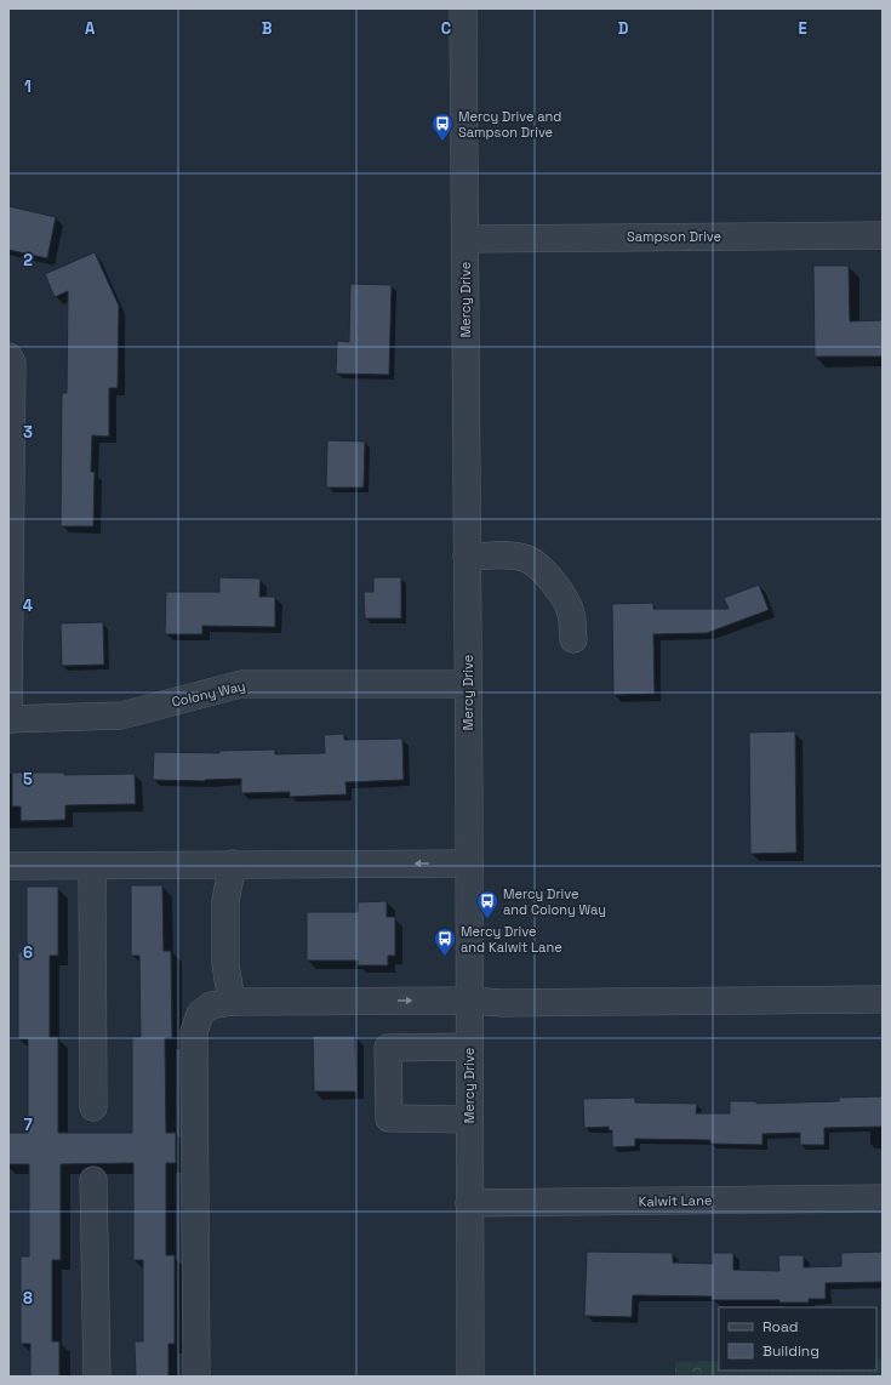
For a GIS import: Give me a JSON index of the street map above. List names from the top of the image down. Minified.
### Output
{"streets":{"street":["Sampson Drive","Mercy Drive","Colony Way","Kalwit Lane"]},"crossings":[["Sampson Drive","Mercy Drive"],["Mercy Drive","Colony Way"],["Mercy Drive","Kalwit Lane"]],"places":{"bus stop":["Mercy Drive and Sampson Drive","Mercy Drive and Colony Way","Mercy Drive and Kalwit Lane"]},"legend":["Road","Building"],"grid":{"columns":["A","B","C","D","E"],"rows":["1","2","3","4","5","6","7","8"]}}
